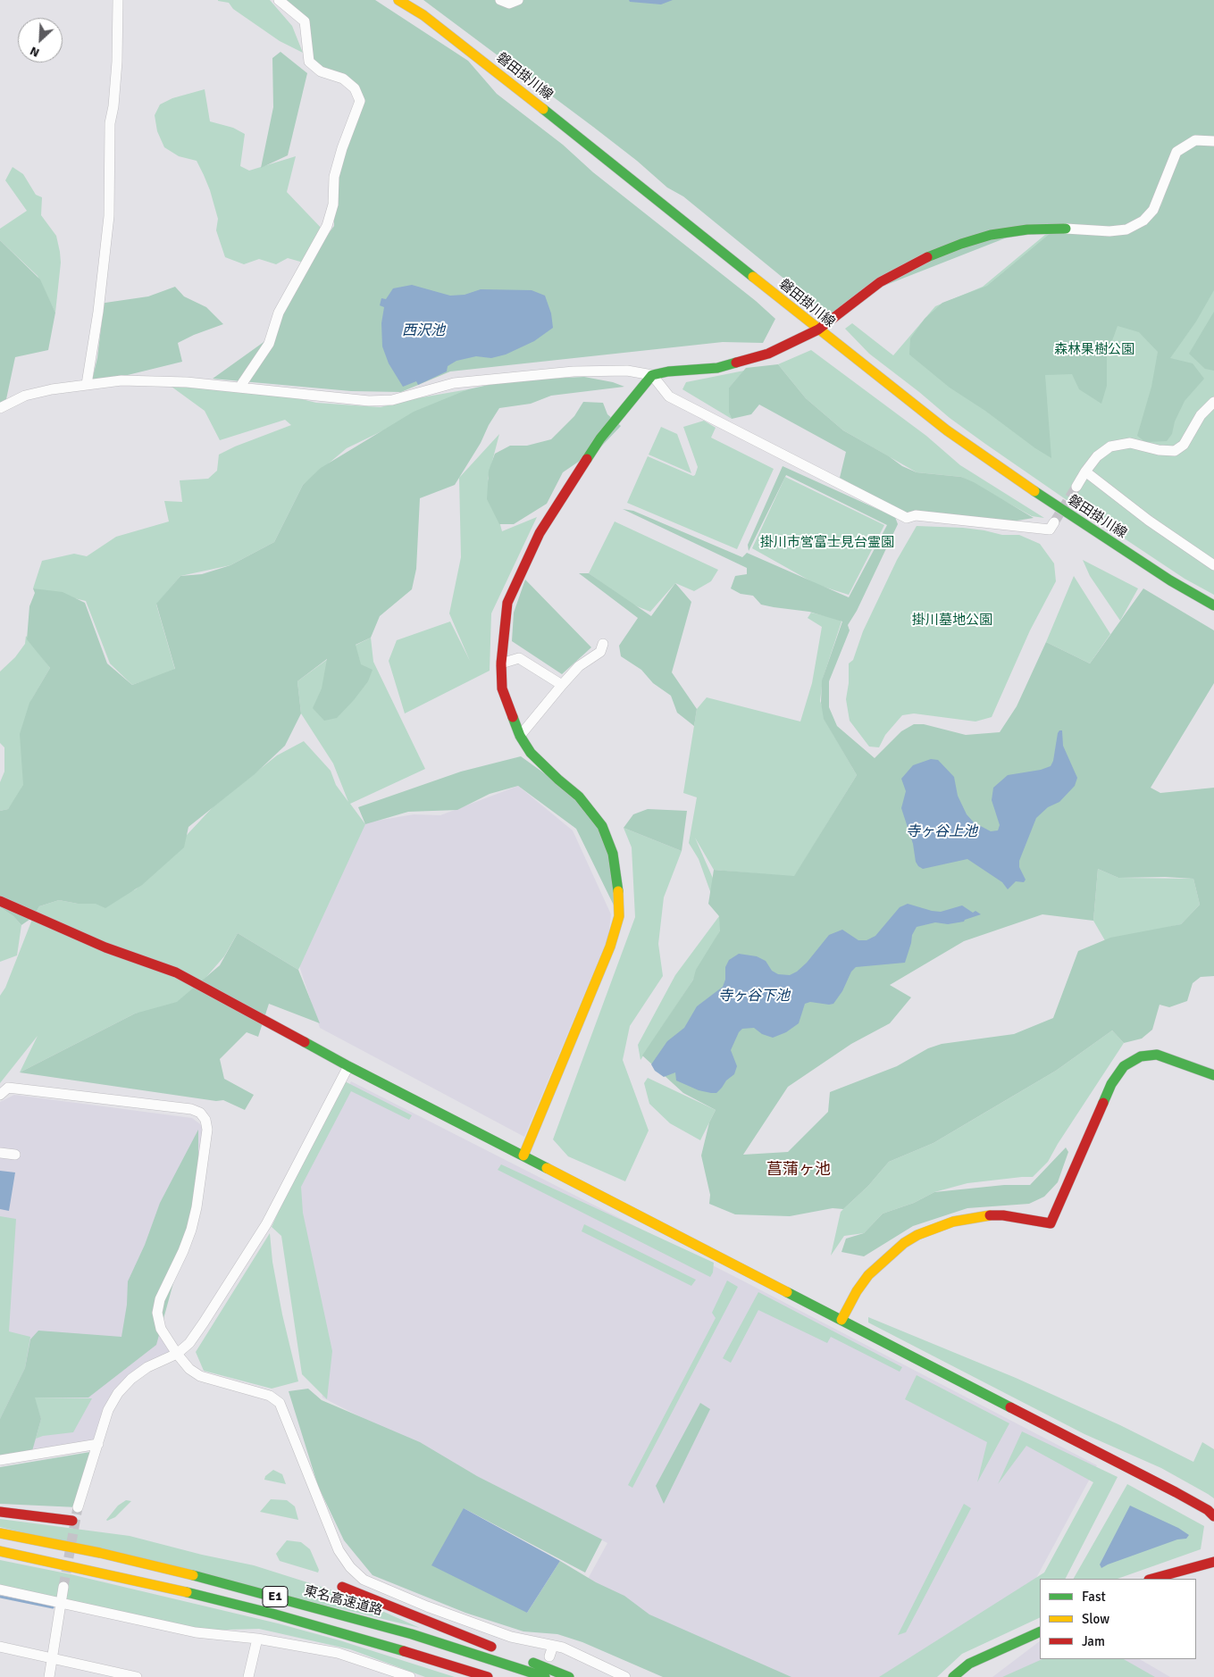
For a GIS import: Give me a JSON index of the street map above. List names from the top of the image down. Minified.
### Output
{"streets":{"main road":["磐田掛川線","E1","東名高速道路"]},"districts":["菖蒲ヶ池"],"water":["西沢池","寺ヶ谷上池","寺ヶ谷下池"],"parks":["森林果樹公園","掛川市営富士見台霊園","掛川墓地公園"],"legend":["Fast","Slow","Jam"],"north":"bottom left"}
